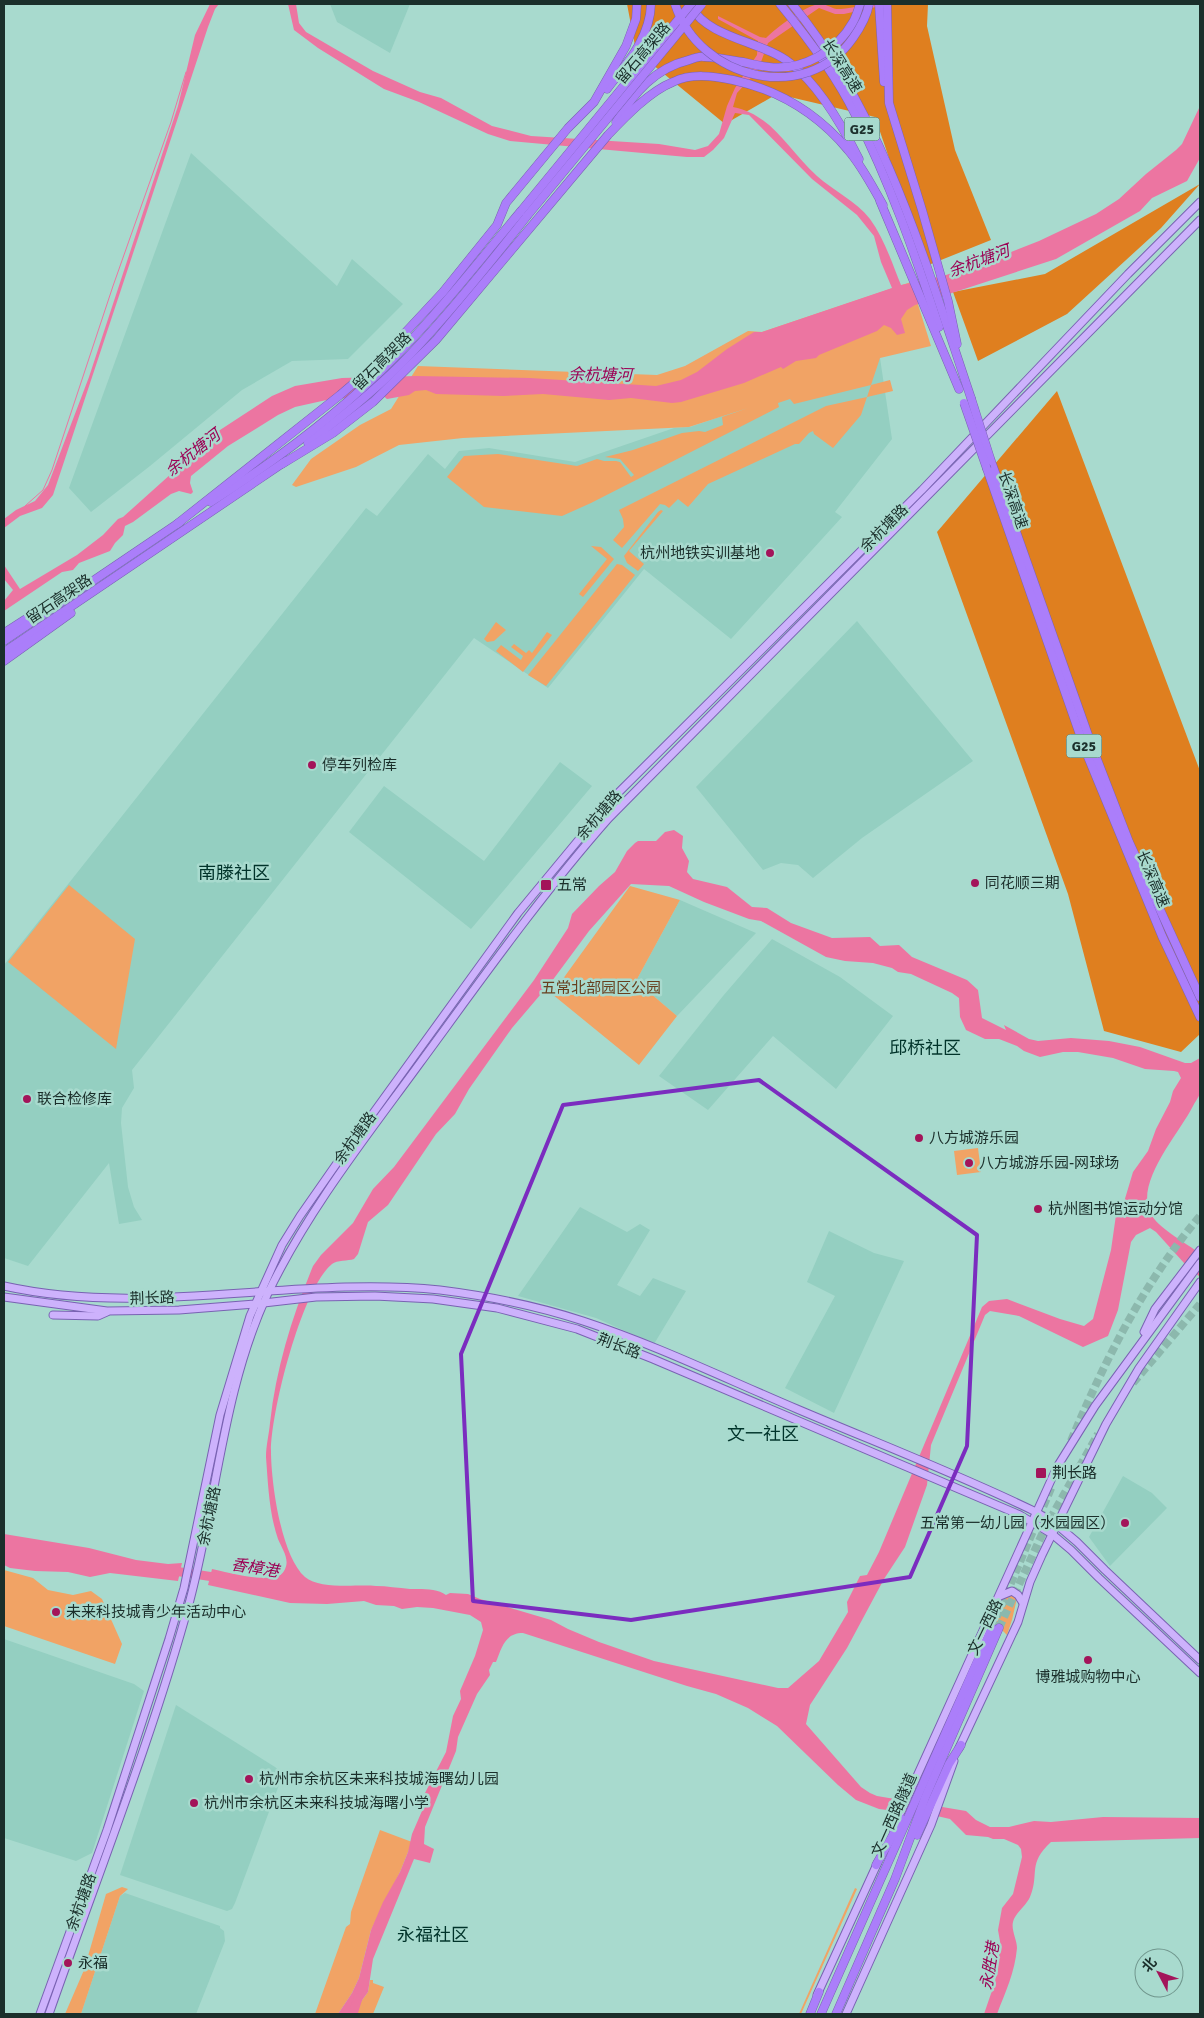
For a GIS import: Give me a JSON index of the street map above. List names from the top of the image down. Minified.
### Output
{"streets":{"highway":["留石高架路","长深高速","G25","文一西路隧道"],"main road":["余杭塘路","荆长路","文一西路"]},"crossings":[["余杭塘路","荆长路"],["荆长路","文一西路"],["文一西路","文一西路隧道"]],"districts":["南滕社区","邱桥社区","文一社区","永福社区"],"water":["余杭塘河","香樟港","永胜港"],"parks":["五常北部园区公园"],"places":{"other":["杭州地铁实训基地","停车列检库","同花顺三期","联合检修库","八方城游乐园","八方城游乐园-网球场","杭州图书馆运动分馆","五常第一幼儿园（水园园区）","未来科技城青少年活动中心","博雅城购物中心","杭州市余杭区未来科技城海曙幼儿园","杭州市余杭区未来科技城海曙小学","永福"],"transit":["五常","荆长路"]},"north":"top left"}
